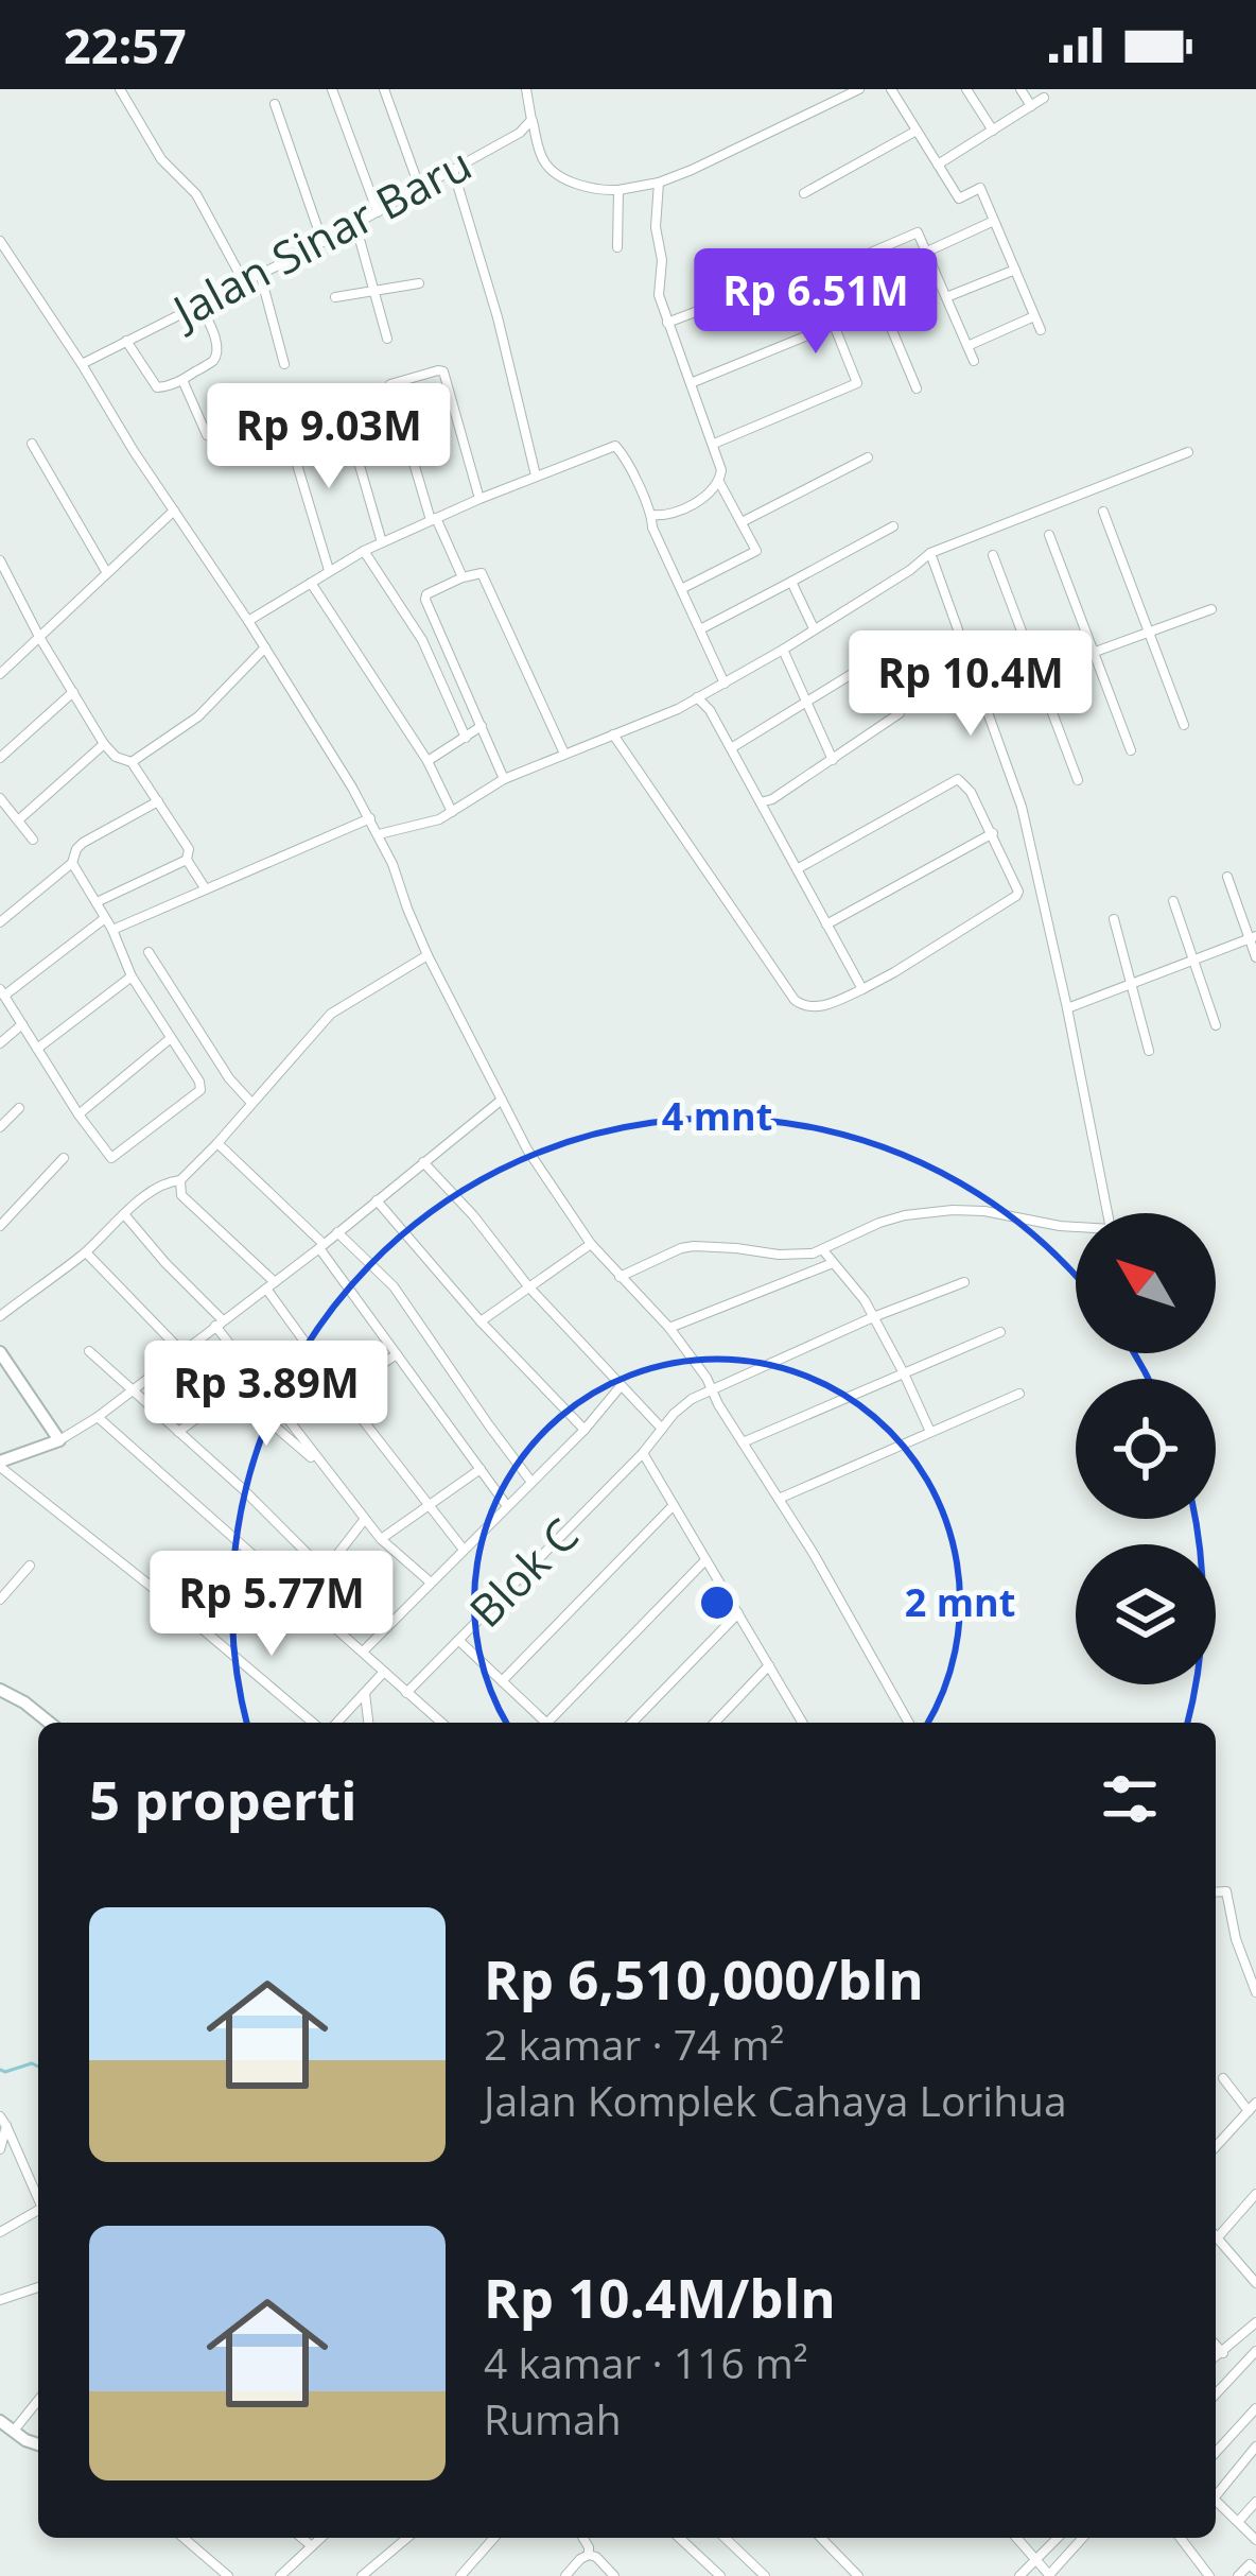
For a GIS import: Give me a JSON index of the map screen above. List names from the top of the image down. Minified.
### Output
{"streets":{"street":["Jalan Sinar Baru","Blok C"]},"north":"top left","page":{"status":"22:57","price":["Rp 6.51M","Rp 9.03M","Rp 10.4M","Rp 3.89M","Rp 5.77M"],"heading":"5 properti","list":[{"name":"Rp 6,510,000/bln","note":"2 kamar · 74 m² · Jalan Komplek Cahaya Lorihua"},{"name":"Rp 10.4M/bln","note":"4 kamar · 116 m² · Rumah"}]},"rings":["4 mnt","2 mnt"]}
